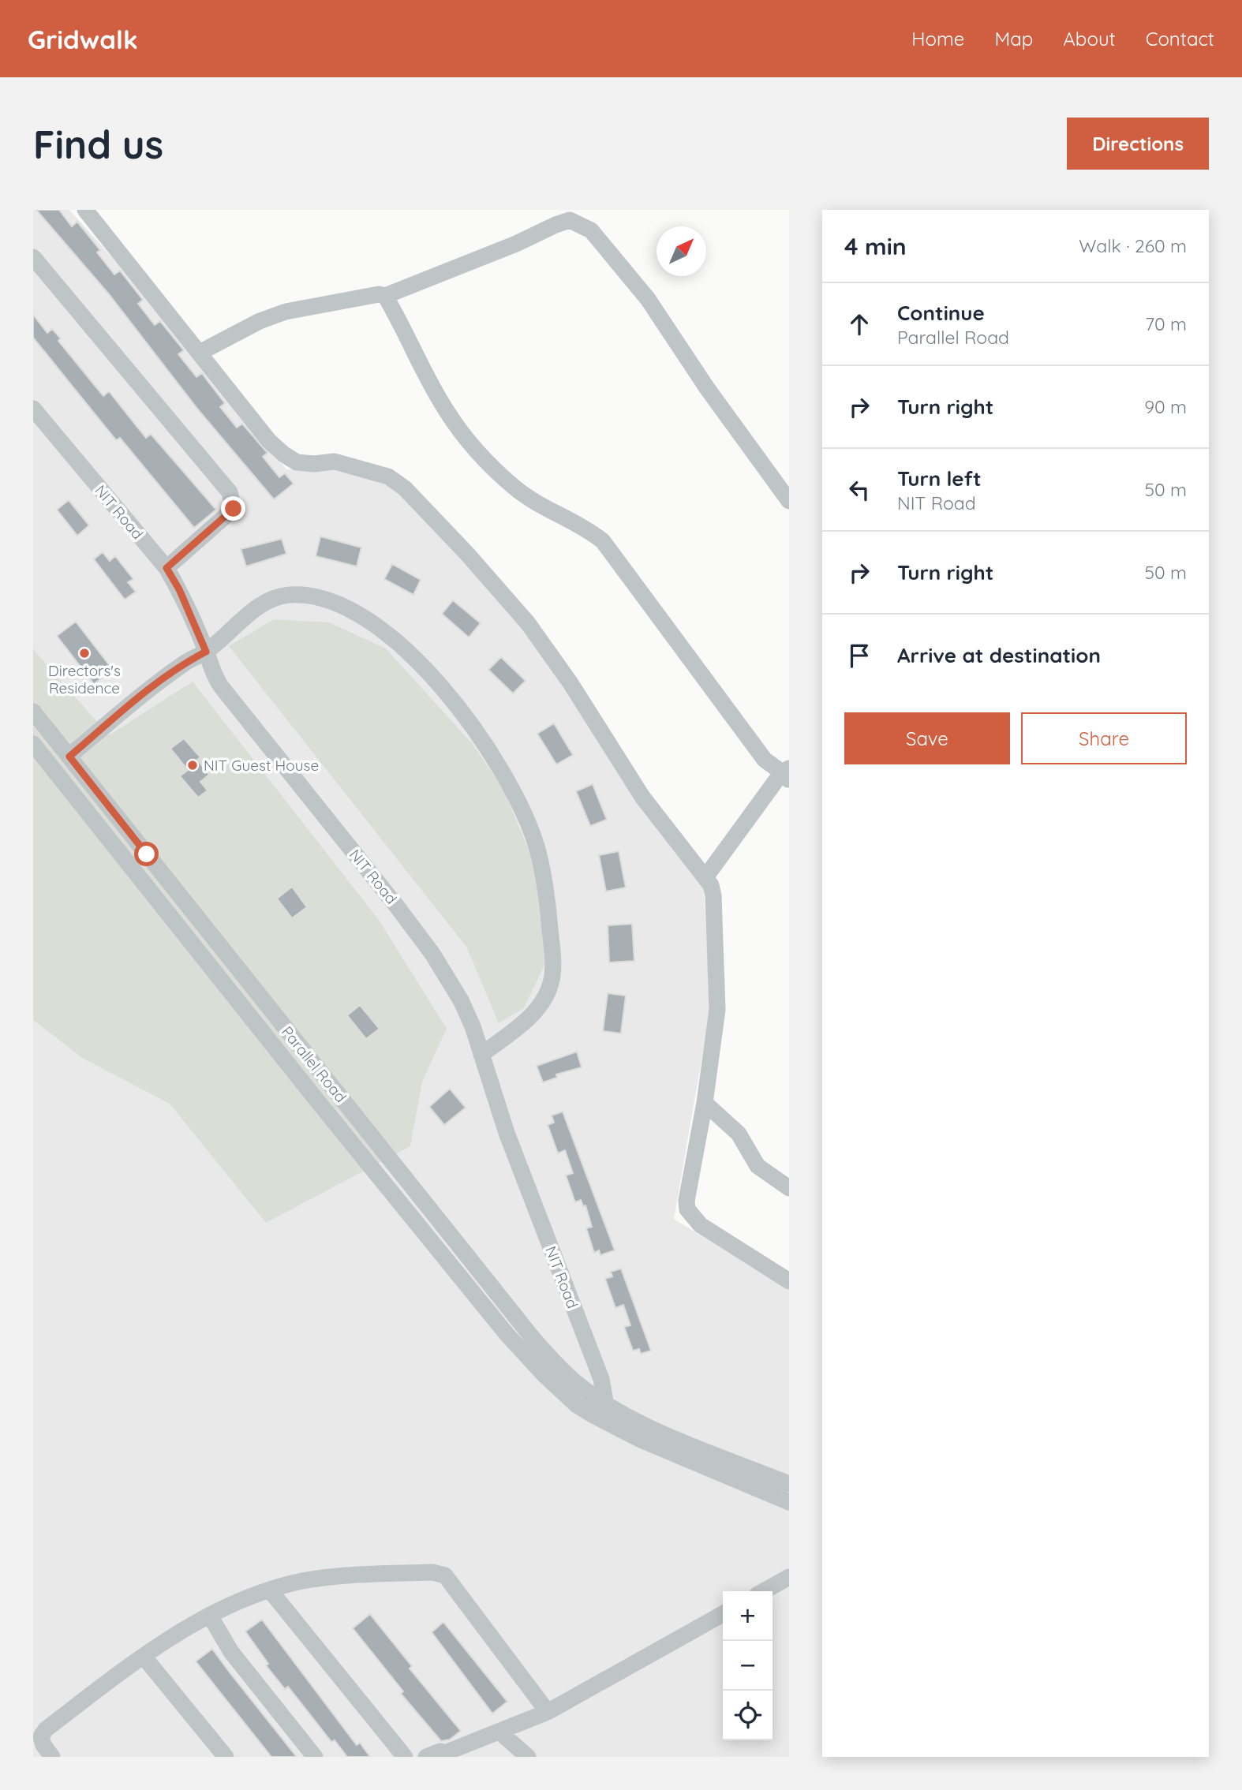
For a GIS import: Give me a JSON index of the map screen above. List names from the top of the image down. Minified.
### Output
{"streets":{"street":["NIT Road","Parallel Road"]},"crossings":[["NIT Road","Parallel Road"]],"places":["Directors's Residence","NIT Guest House"],"north":"top right","page":{"header":"Gridwalk","nav":["Home","Map","About","Contact"],"buttons":["Directions",["Save","Share"]],"title":"Find us","heading":["4 min","Walk · 260 m"],"list":[["Continue","Parallel Road","70 m"],["Turn right","90 m"],["Turn left","NIT Road","50 m"],["Turn right","50 m"],"Arrive at destination"],"map_buttons":["+","−"]}}
